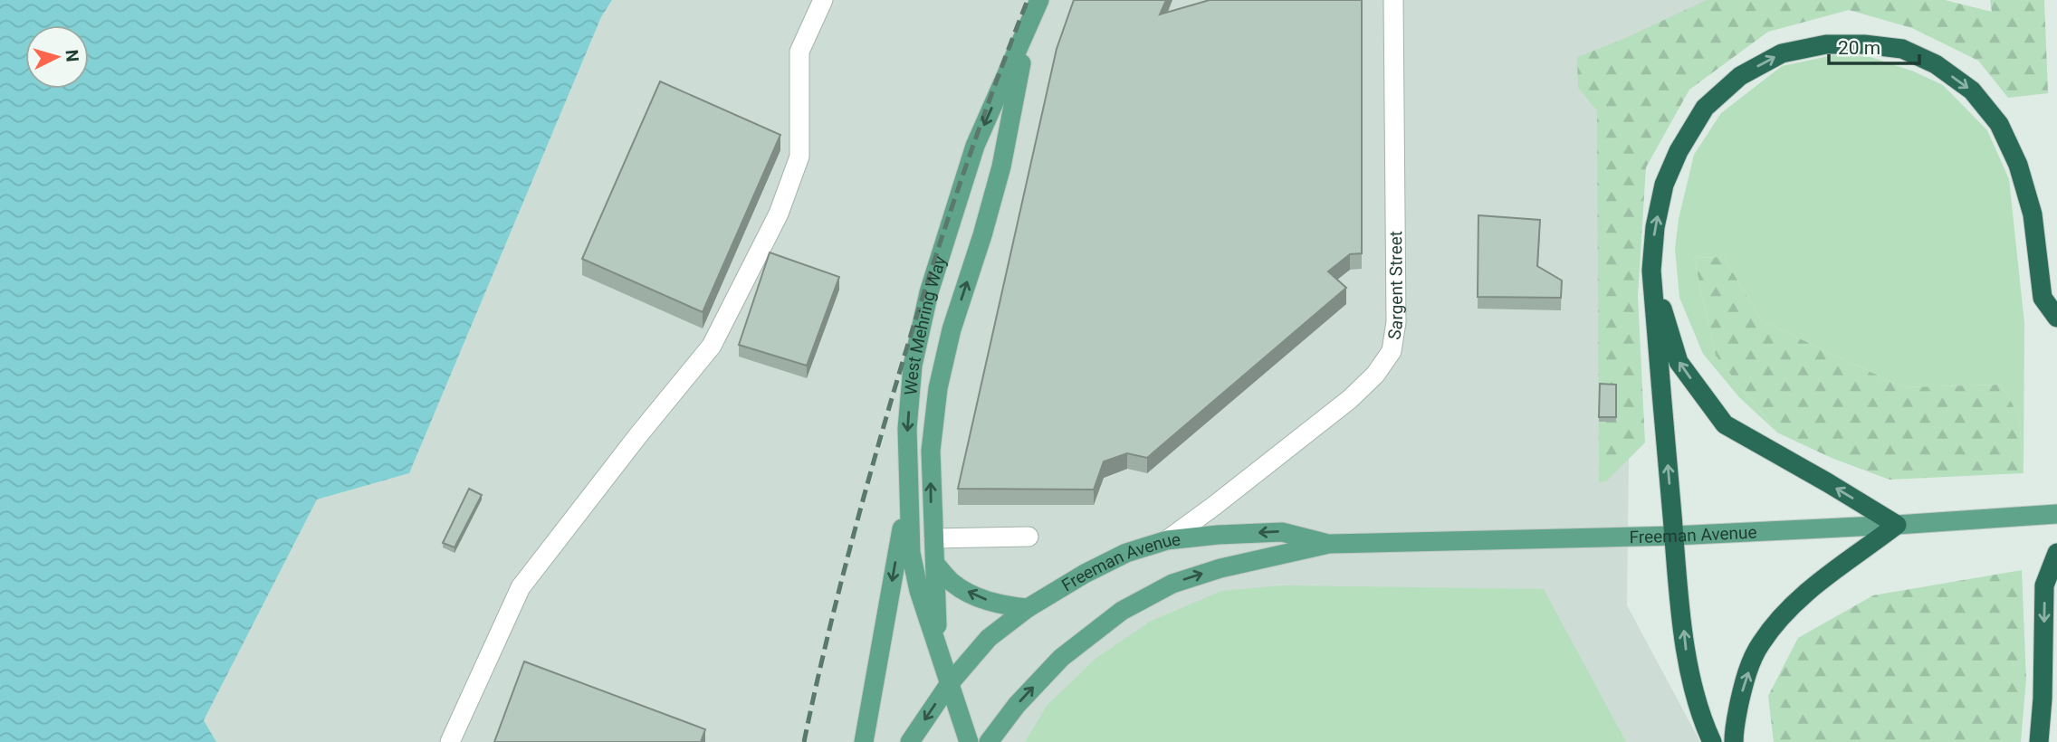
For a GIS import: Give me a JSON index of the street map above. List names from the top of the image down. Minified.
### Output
{"streets":{"main road":["West Mehring Way","Freeman Avenue"],"street":["Sargent Street"]},"crossings":[["Sargent Street","Freeman Avenue"],["West Mehring Way","Freeman Avenue"]],"scale_bar":"20 m","north":"right"}
